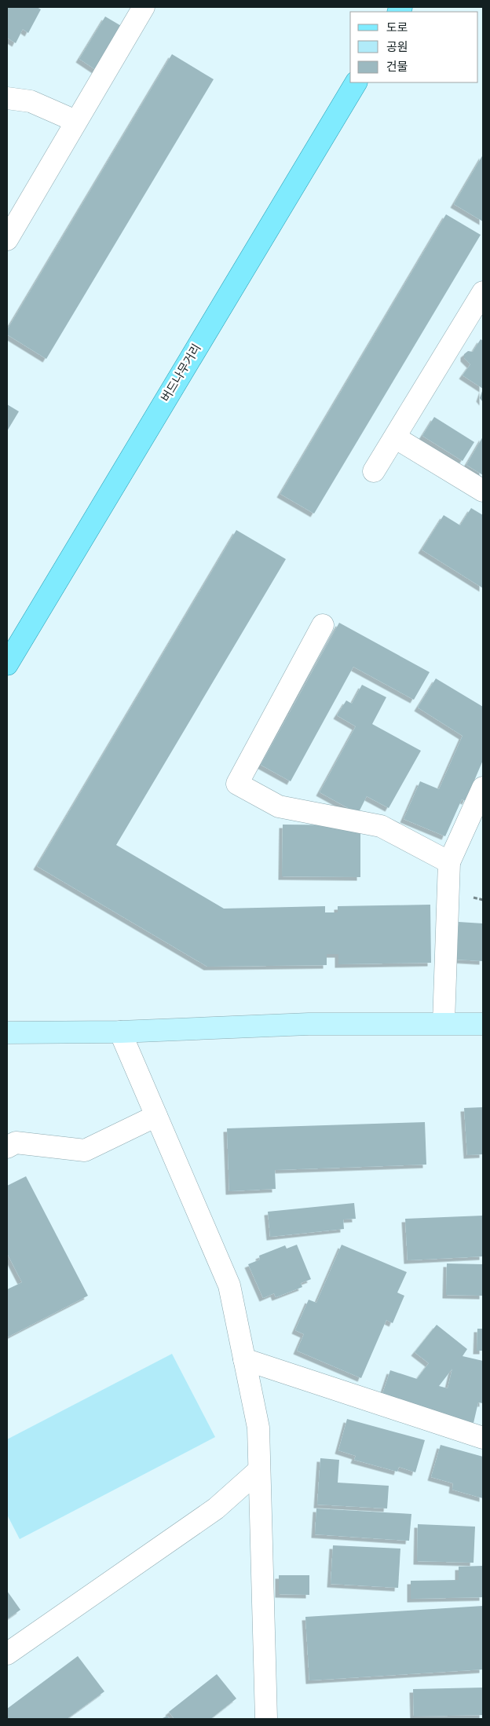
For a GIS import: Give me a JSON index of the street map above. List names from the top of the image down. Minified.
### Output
{"streets":{"main road":["버드나무거리"]},"legend":["도로","공원","건물"]}
